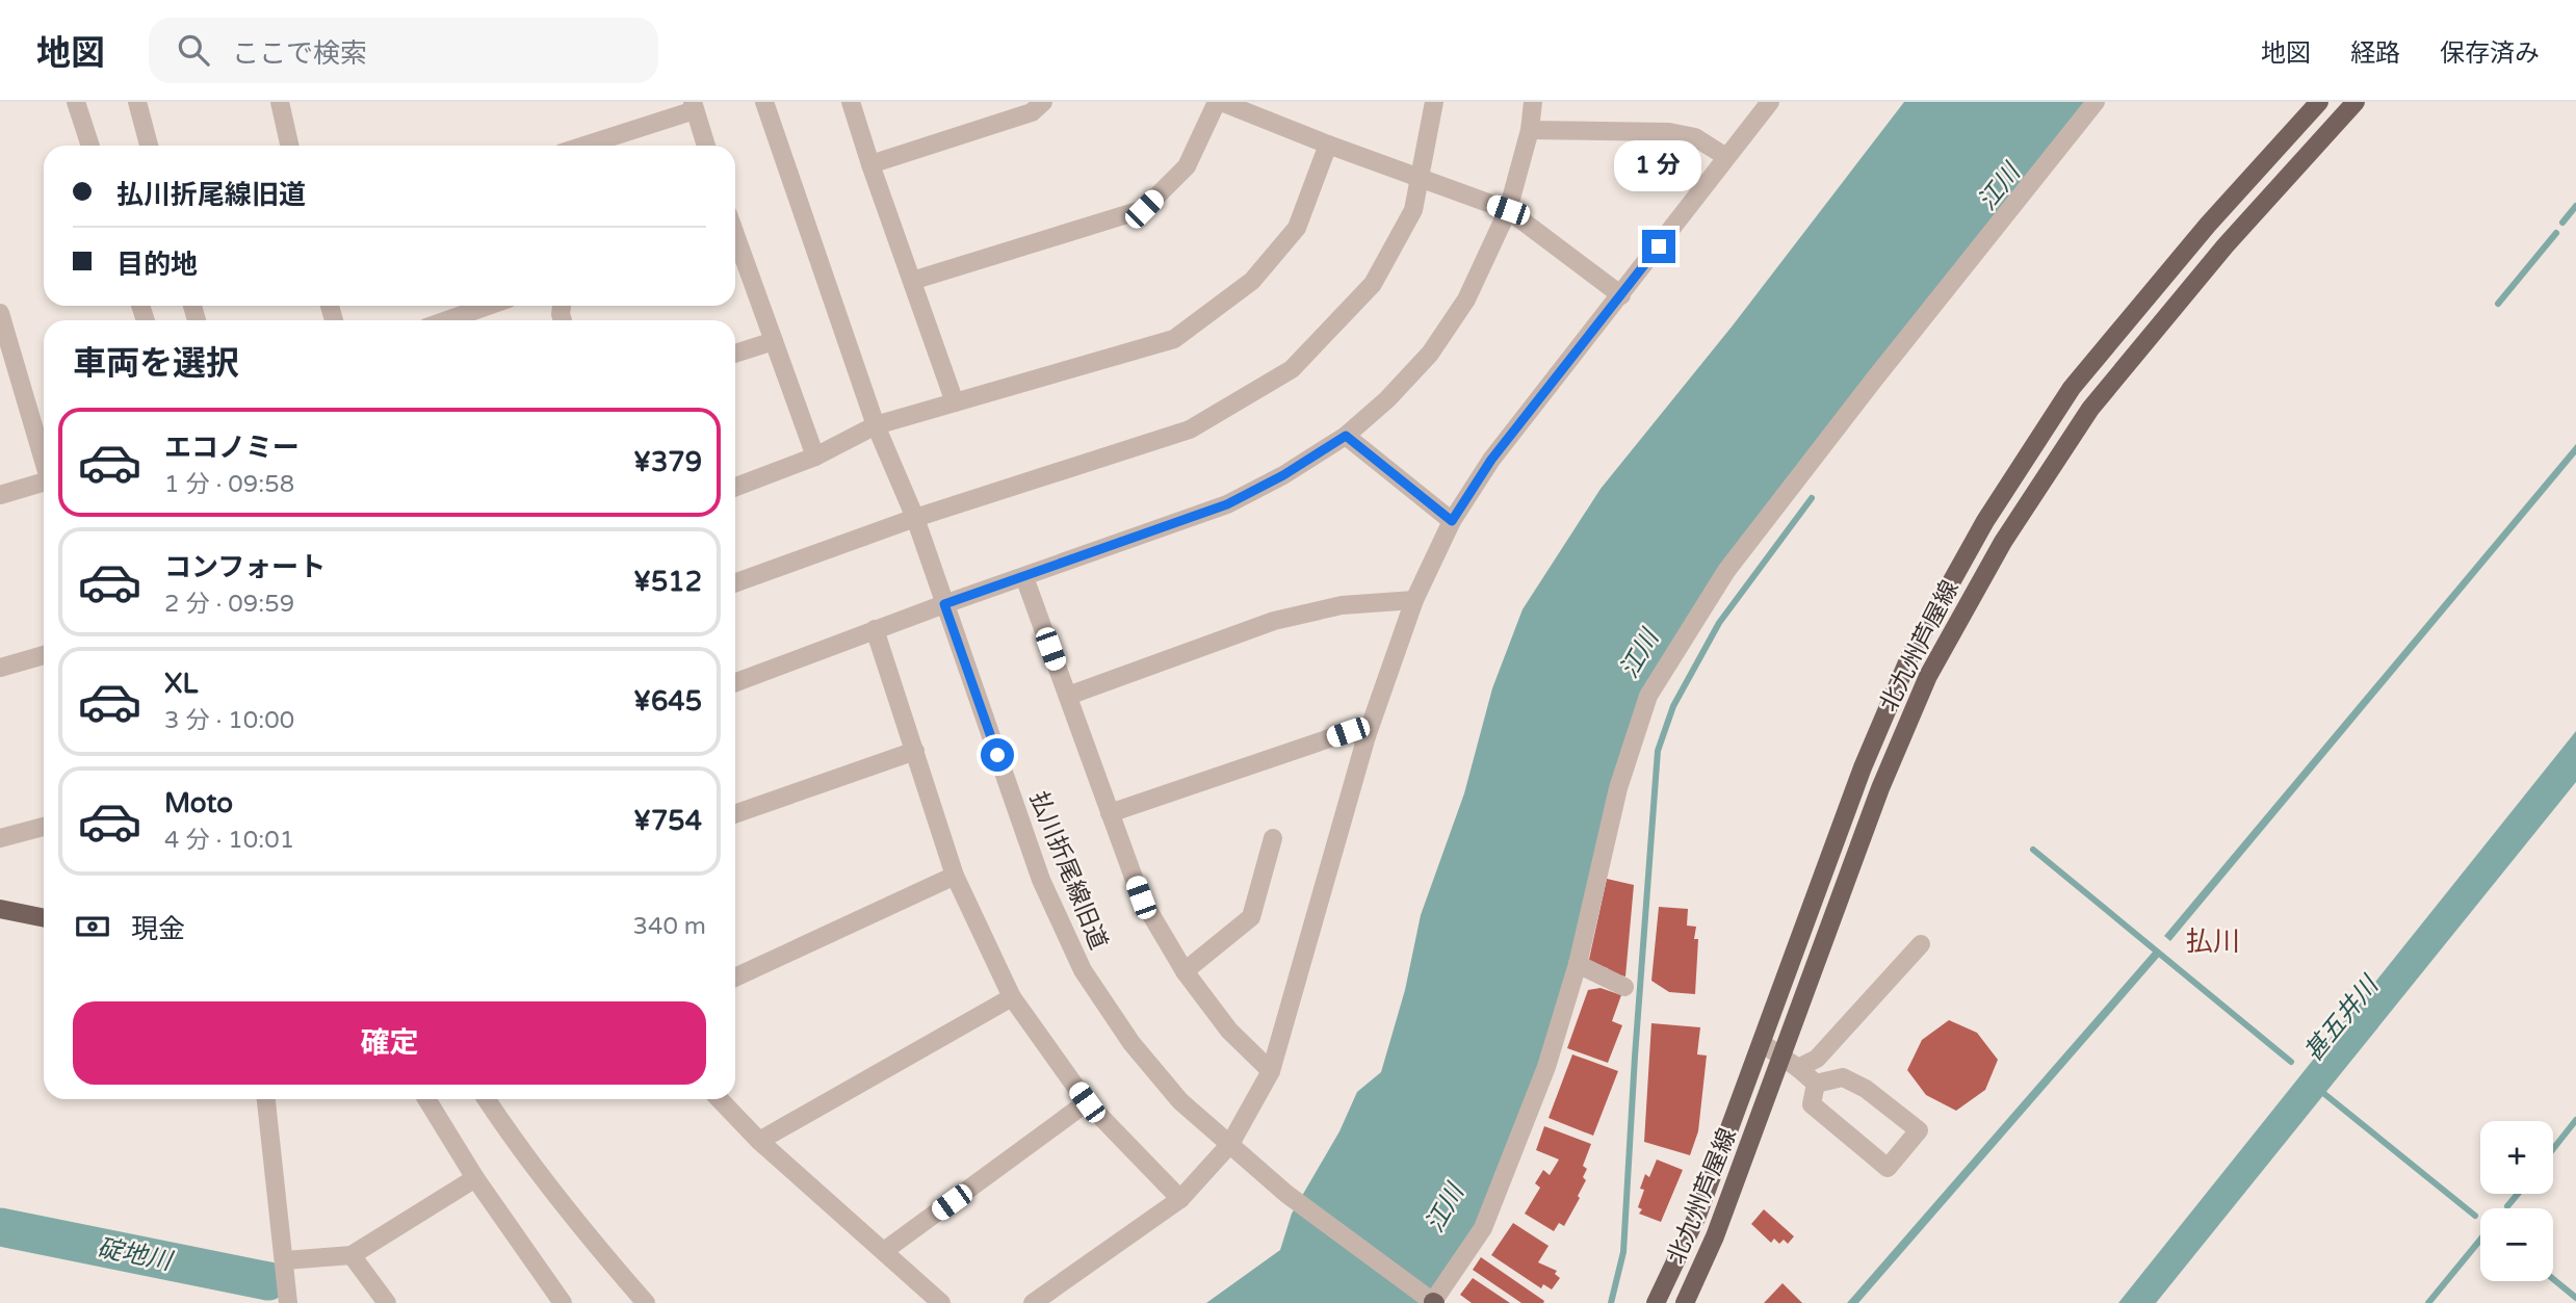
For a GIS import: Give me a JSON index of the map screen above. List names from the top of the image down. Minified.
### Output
{"streets":{"main road":["北九州芦屋線"],"street":["払川折尾線旧道"]},"districts":["払川"],"water":["江川","甚五井川","碇地川"],"page":{"header":"地図","search":"ここで検索","nav":["地図","経路","保存済み"],"bubble":"1 分","banner":["払川折尾線旧道","目的地"],"heading":"車両を選択","list":[{"name":"エコノミー","note":"1 分 · 09:58","value":"¥379"},{"name":"コンフォート","note":"2 分 · 09:59","value":"¥512"},{"name":"XL","note":"3 分 · 10:00","value":"¥645"},{"name":"Moto","note":"4 分 · 10:01","value":"¥754"}],"pay":["現金","340 m"],"buttons":"確定","map_buttons":["+","−"]}}
